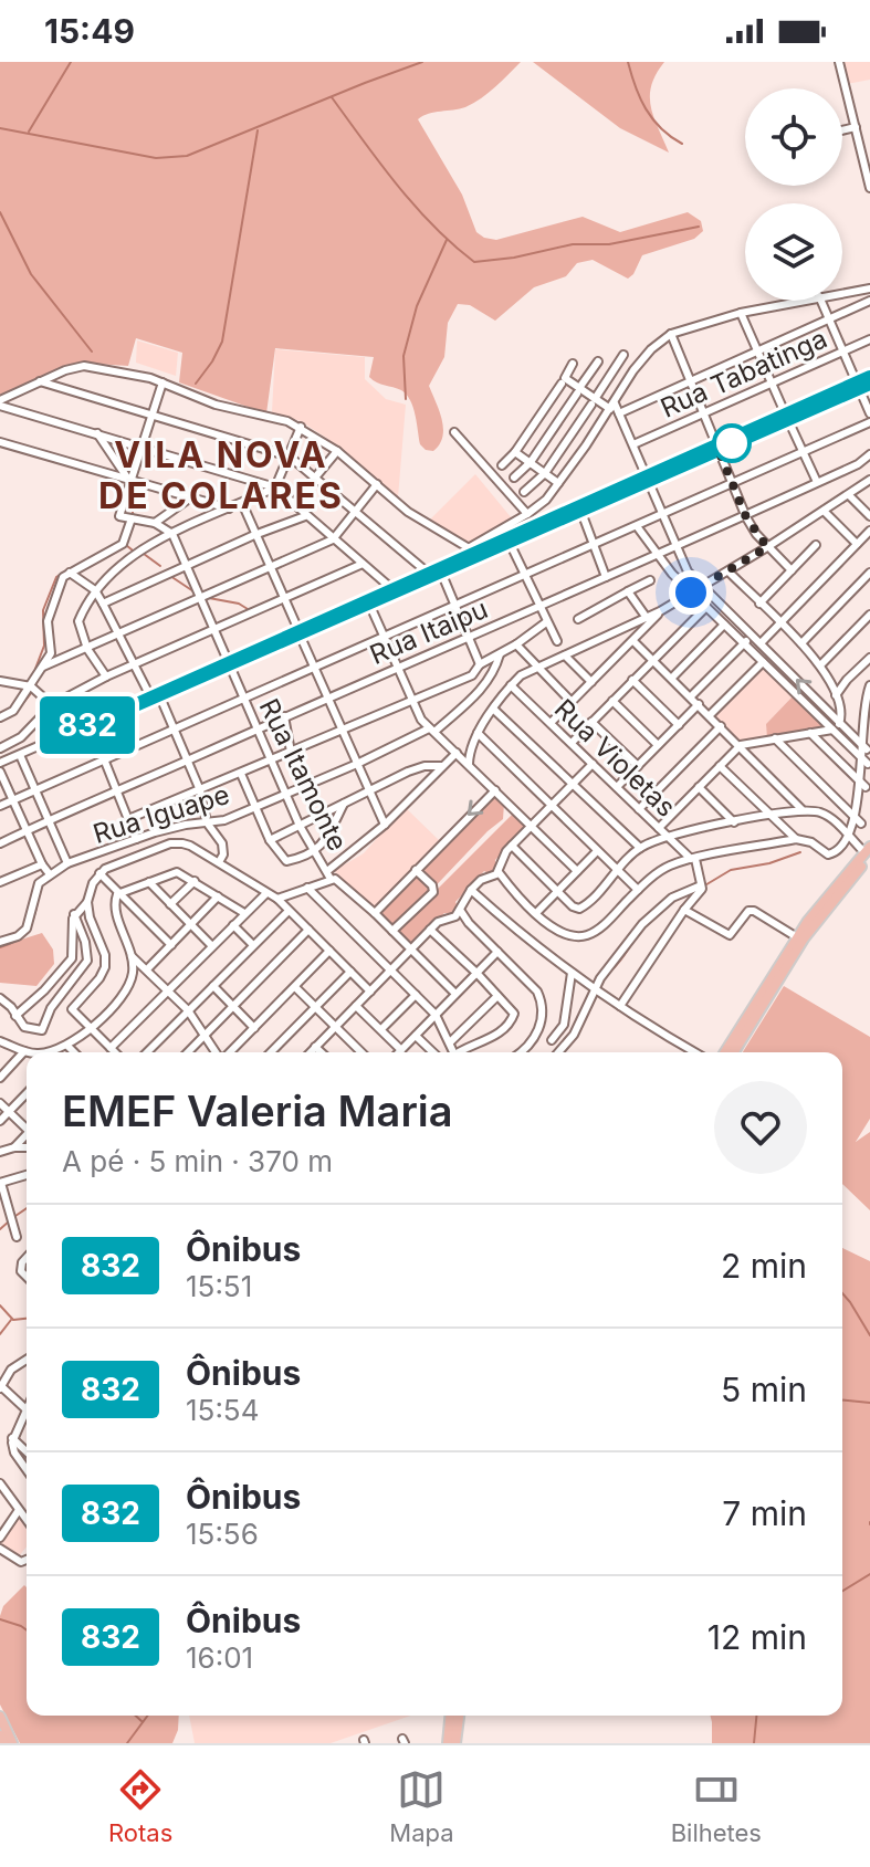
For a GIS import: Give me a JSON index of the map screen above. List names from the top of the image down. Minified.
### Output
{"streets":{"street":["Rua Tabatinga","Rua Itaipu","Rua Violetas","Rua Itamonte","Rua Iguape"]},"crossings":[["Rua Itaipu","Rua Itamonte"],["Rua Itamonte","Rua Iguape"]],"districts":["VILA NOVA DE COLARES"],"lines":["bus line 832"],"page":{"status":"15:49","on_map":"832","heading":["EMEF Valeria Maria","A pé · 5 min · 370 m"],"list":[{"mark":"832","name":"Ônibus","note":"15:51","value":"2 min"},{"mark":"832","name":"Ônibus","note":"15:54","value":"5 min"},{"mark":"832","name":"Ônibus","note":"15:56","value":"7 min"},{"mark":"832","name":"Ônibus","note":"16:01","value":"12 min"}],"tabs":["Rotas","Mapa","Bilhetes"]}}
